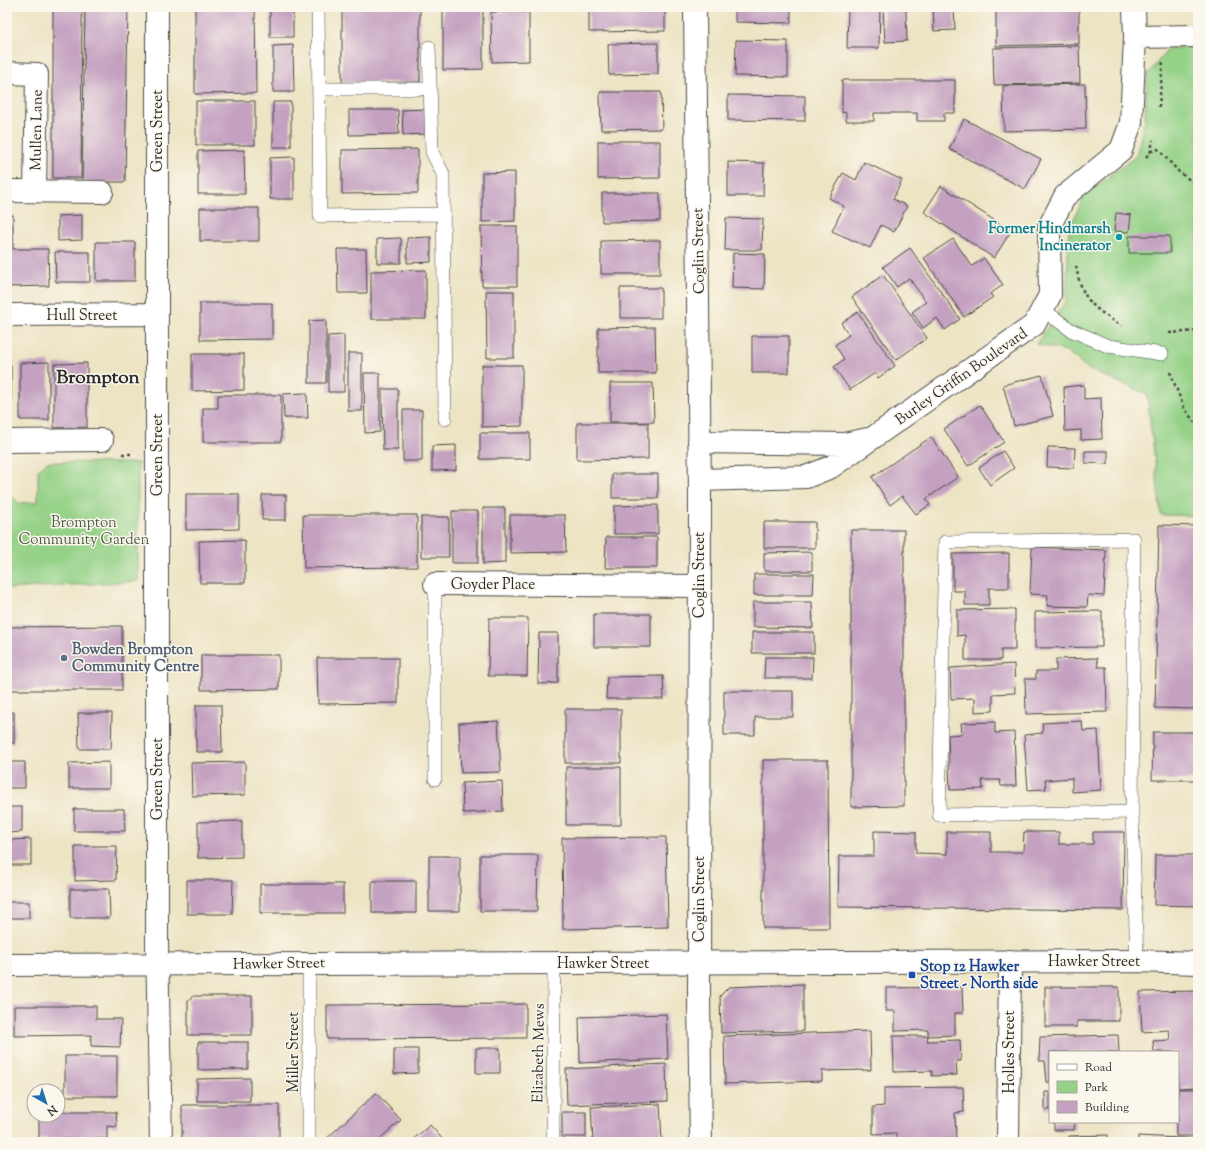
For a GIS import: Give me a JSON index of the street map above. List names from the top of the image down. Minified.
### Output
{"streets":{"street":["Mullen Lane","Green Street","Coglin Street","Hull Street","Burley Griffin Boulevard","Goyder Place","Hawker Street","Holles Street"],"lane":["Miller Street","Elizabeth Mews"]},"crossings":[["Green Street","Hull Street"],["Green Street","Hawker Street"],["Coglin Street","Burley Griffin Boulevard"],["Coglin Street","Goyder Place"],["Coglin Street","Hawker Street"],["Hawker Street","Miller Street"],["Hawker Street","Holles Street"],["Hawker Street","Elizabeth Mews"]],"districts":["Brompton"],"parks":["Brompton Community Garden"],"places":{"other":["Former Hindmarsh Incinerator","Bowden Brompton Community Centre"],"transit":["Stop 12 Hawker Street - North side"]},"legend":["Road","Park","Building"],"north":"bottom right"}
